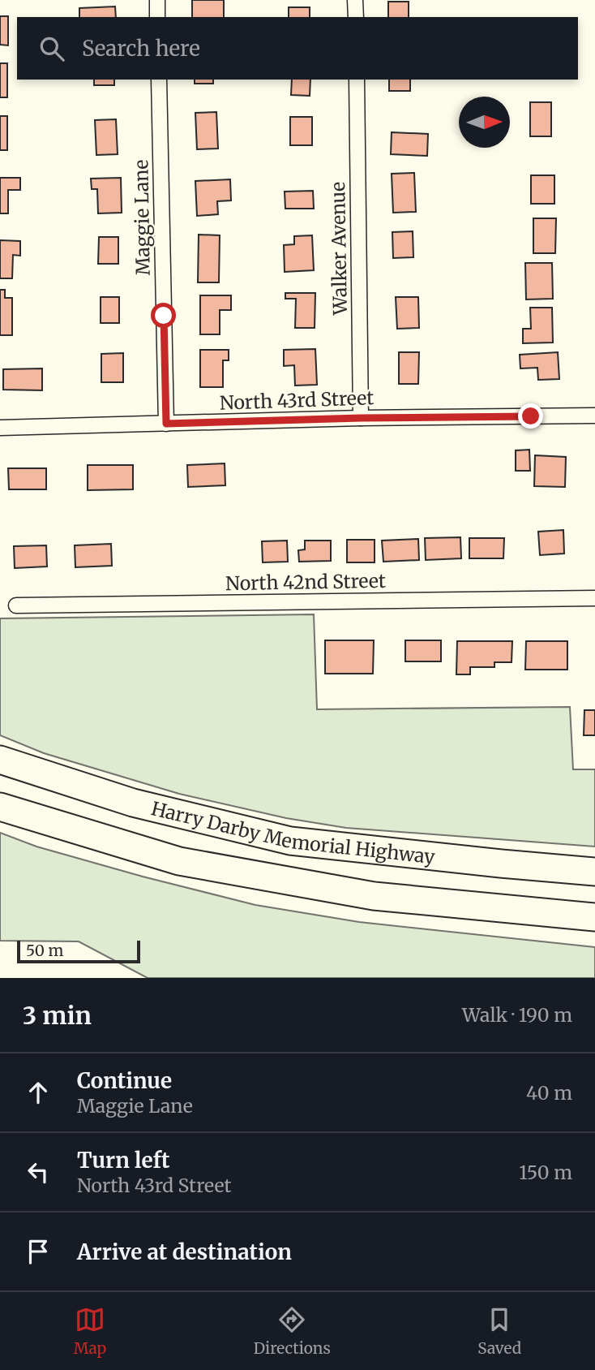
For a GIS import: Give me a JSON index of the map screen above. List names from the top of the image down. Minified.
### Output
{"streets":{"highway":["Harry Darby Memorial Highway"],"street":["Maggie Lane","Walker Avenue","North 43rd Street","North 42nd Street"]},"crossings":[["Maggie Lane","North 43rd Street"],["Walker Avenue","North 43rd Street"]],"scale_bar":"50 m","north":"right","page":{"search":"Search here","scale":"50 m","heading":["3 min","Walk · 190 m"],"list":[["Continue","Maggie Lane","40 m"],["Turn left","North 43rd Street","150 m"],"Arrive at destination"],"nav":["Map","Directions","Saved"]}}
